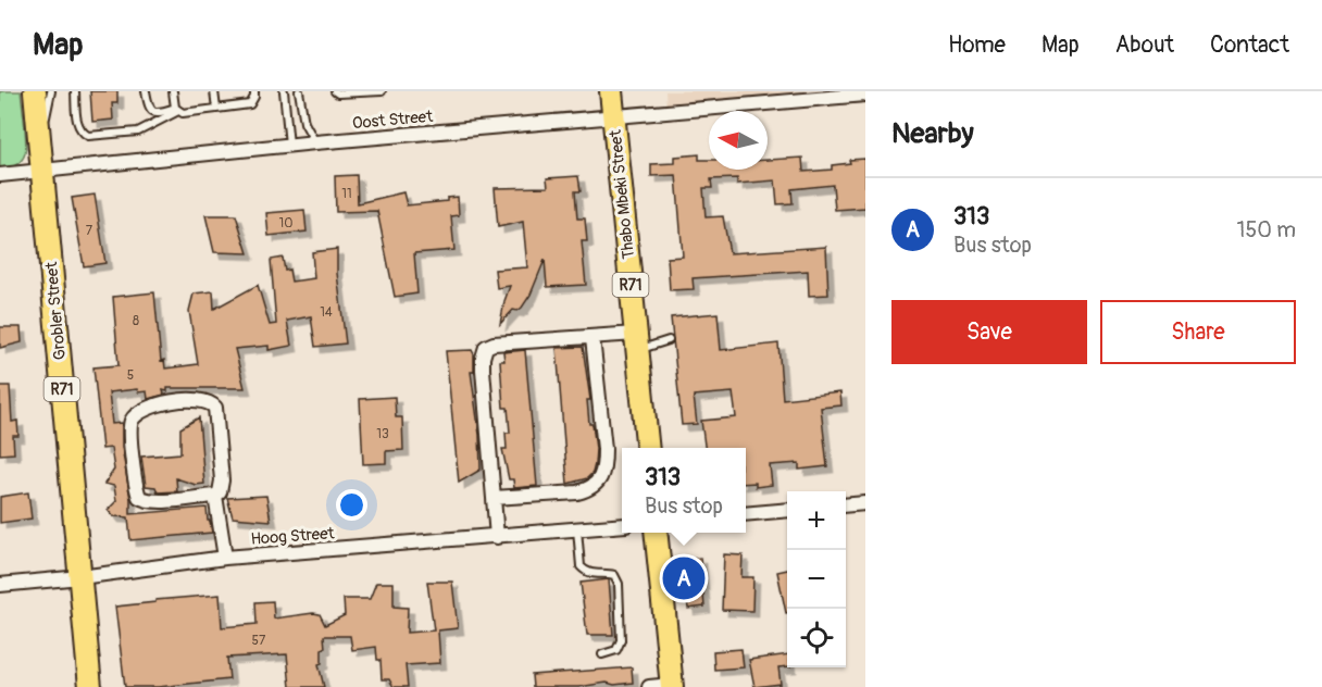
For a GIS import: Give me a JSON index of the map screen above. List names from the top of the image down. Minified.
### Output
{"streets":{"main road":["Thabo Mbeki Street","R71","Grobler Street"],"street":["Oost Street","Hoog Street"]},"crossings":[["Oost Street","Thabo Mbeki Street"],["Oost Street","Grobler Street"],["Grobler Street","Hoog Street"]],"house_numbers":["11","10","7","14","8","5","13","57"],"north":"left","page":{"header":"Map","nav":["Home","Map","About","Contact"],"heading":"Nearby","list":[{"mark":"A","name":"313","note":"Bus stop","value":"150 m"}],"buttons":["Save","Share"],"popup":["313","Bus stop"],"map_buttons":["+","−"],"pins":"A"}}
